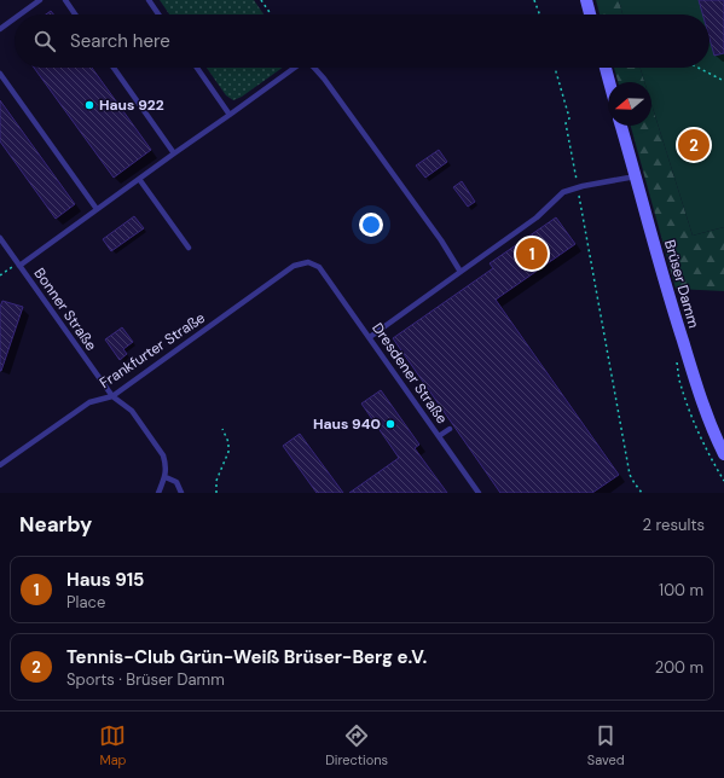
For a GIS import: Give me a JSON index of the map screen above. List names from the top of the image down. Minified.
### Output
{"streets":{"street":["Brüser Damm"],"lane":["Bonner Straße","Frankfurter Straße","Dresdener Straße"]},"crossings":[["Bonner Straße","Frankfurter Straße"],["Frankfurter Straße","Dresdener Straße"]],"places":["Haus 922","Haus 940"],"north":"left","page":{"search":"Search here","pins":["2","1"],"heading":["Nearby","2 results"],"list":[{"mark":"1","name":"Haus 915","note":"Place","value":"100 m"},{"mark":"2","name":"Tennis-Club Grün-Weiß Brüser-Berg e.V.","note":"Sports · Brüser Damm","value":"200 m"}],"nav":["Map","Directions","Saved"]}}
